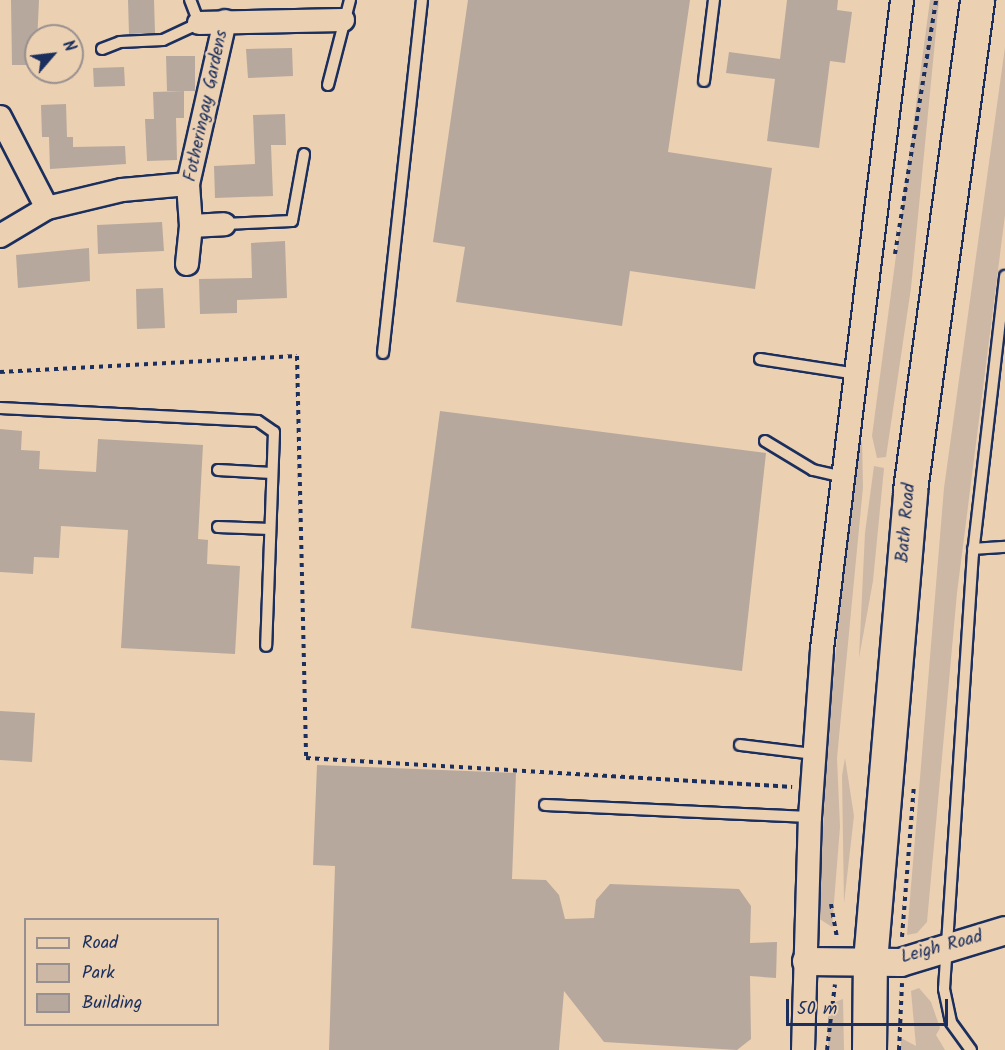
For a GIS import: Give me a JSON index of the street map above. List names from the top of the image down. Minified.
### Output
{"streets":{"main road":["Bath Road"],"street":["Fotheringay Gardens","Leigh Road"]},"crossings":[["Bath Road","Leigh Road"]],"legend":["Road","Park","Building"],"scale_bar":"50 m","north":"top right"}
